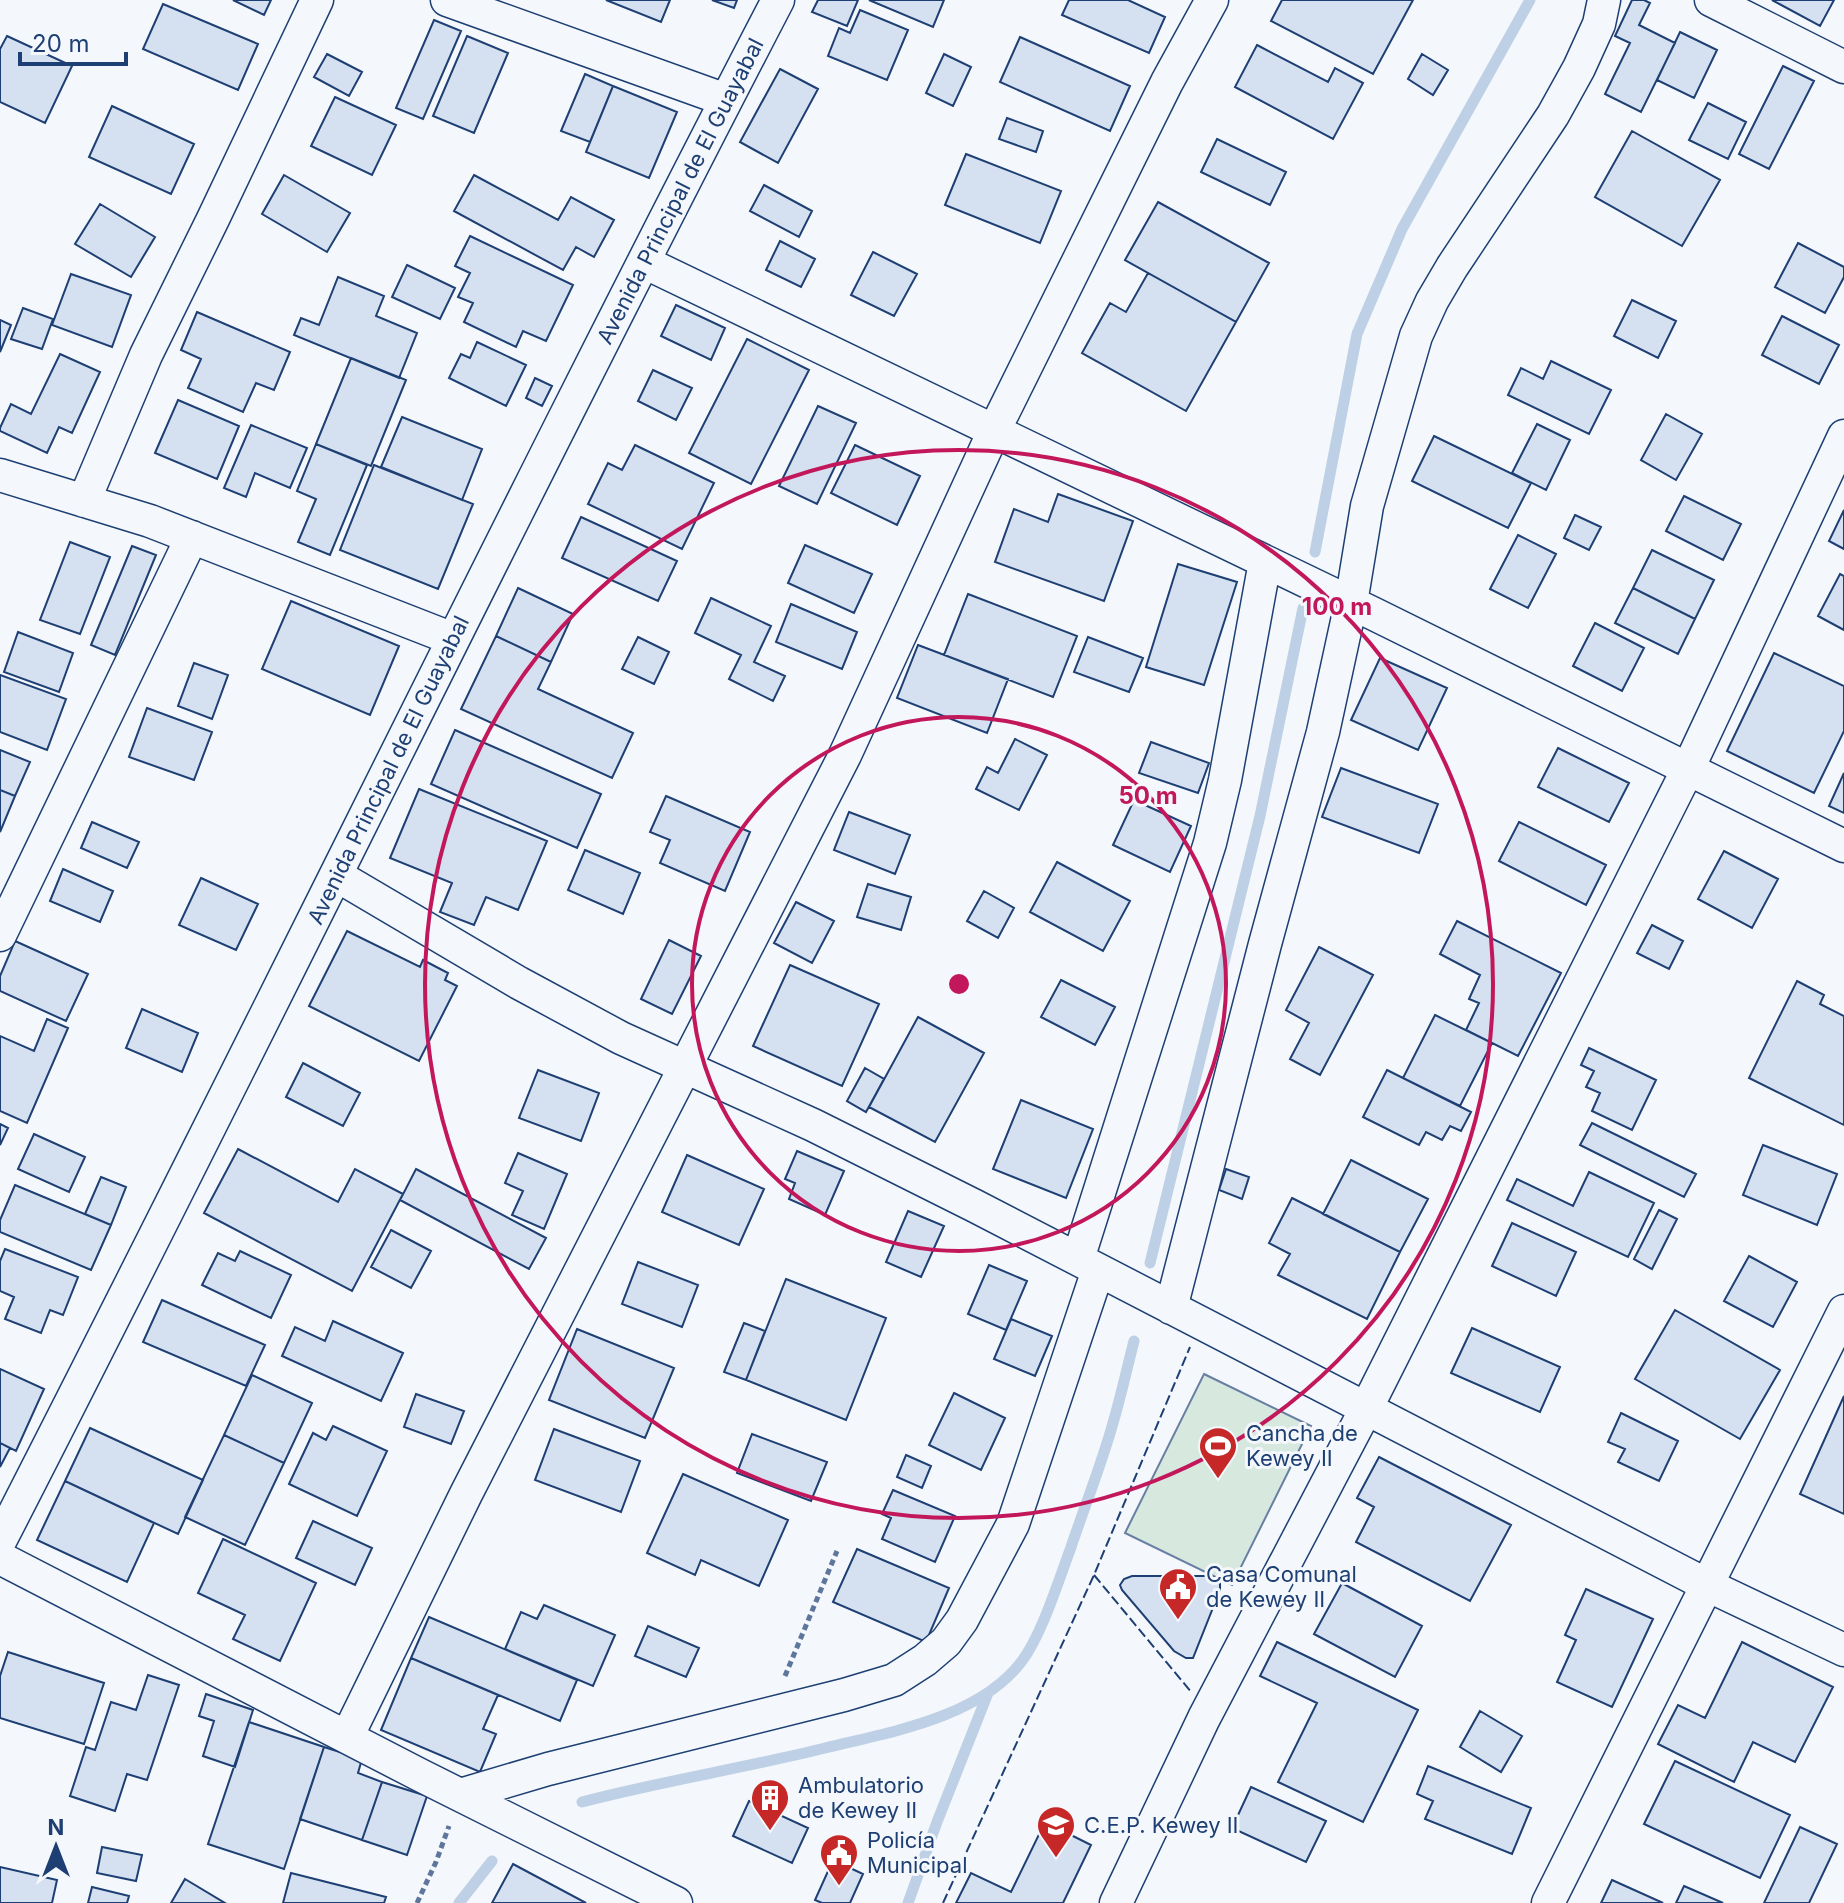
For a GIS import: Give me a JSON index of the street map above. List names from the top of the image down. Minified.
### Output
{"streets":{"street":["Avenida Principal de El Guayabal"]},"places":{"sports":["Cancha de Kewey II"],"public building":["Casa Comunal de Kewey II","Policía Municipal"],"building":["Ambulatorio de Kewey II"],"school or university":["C.E.P. Kewey II"]},"scale_bar":"20 m","north":"top","rings":["100 m","50 m"]}
